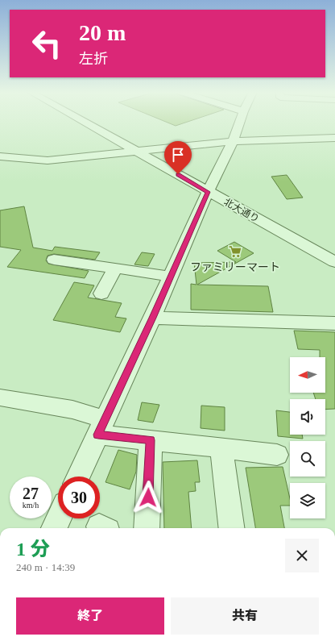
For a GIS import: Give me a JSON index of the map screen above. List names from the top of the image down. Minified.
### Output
{"streets":{"street":["北大通り"]},"places":{"supermarket":["ファミリーマート"]},"north":"left","page":{"turn":["20 m","左折"],"speed":"27 km/h","limit":"30","heading":["1 分","240 m · 14:39"],"buttons":["終了","共有"]}}
